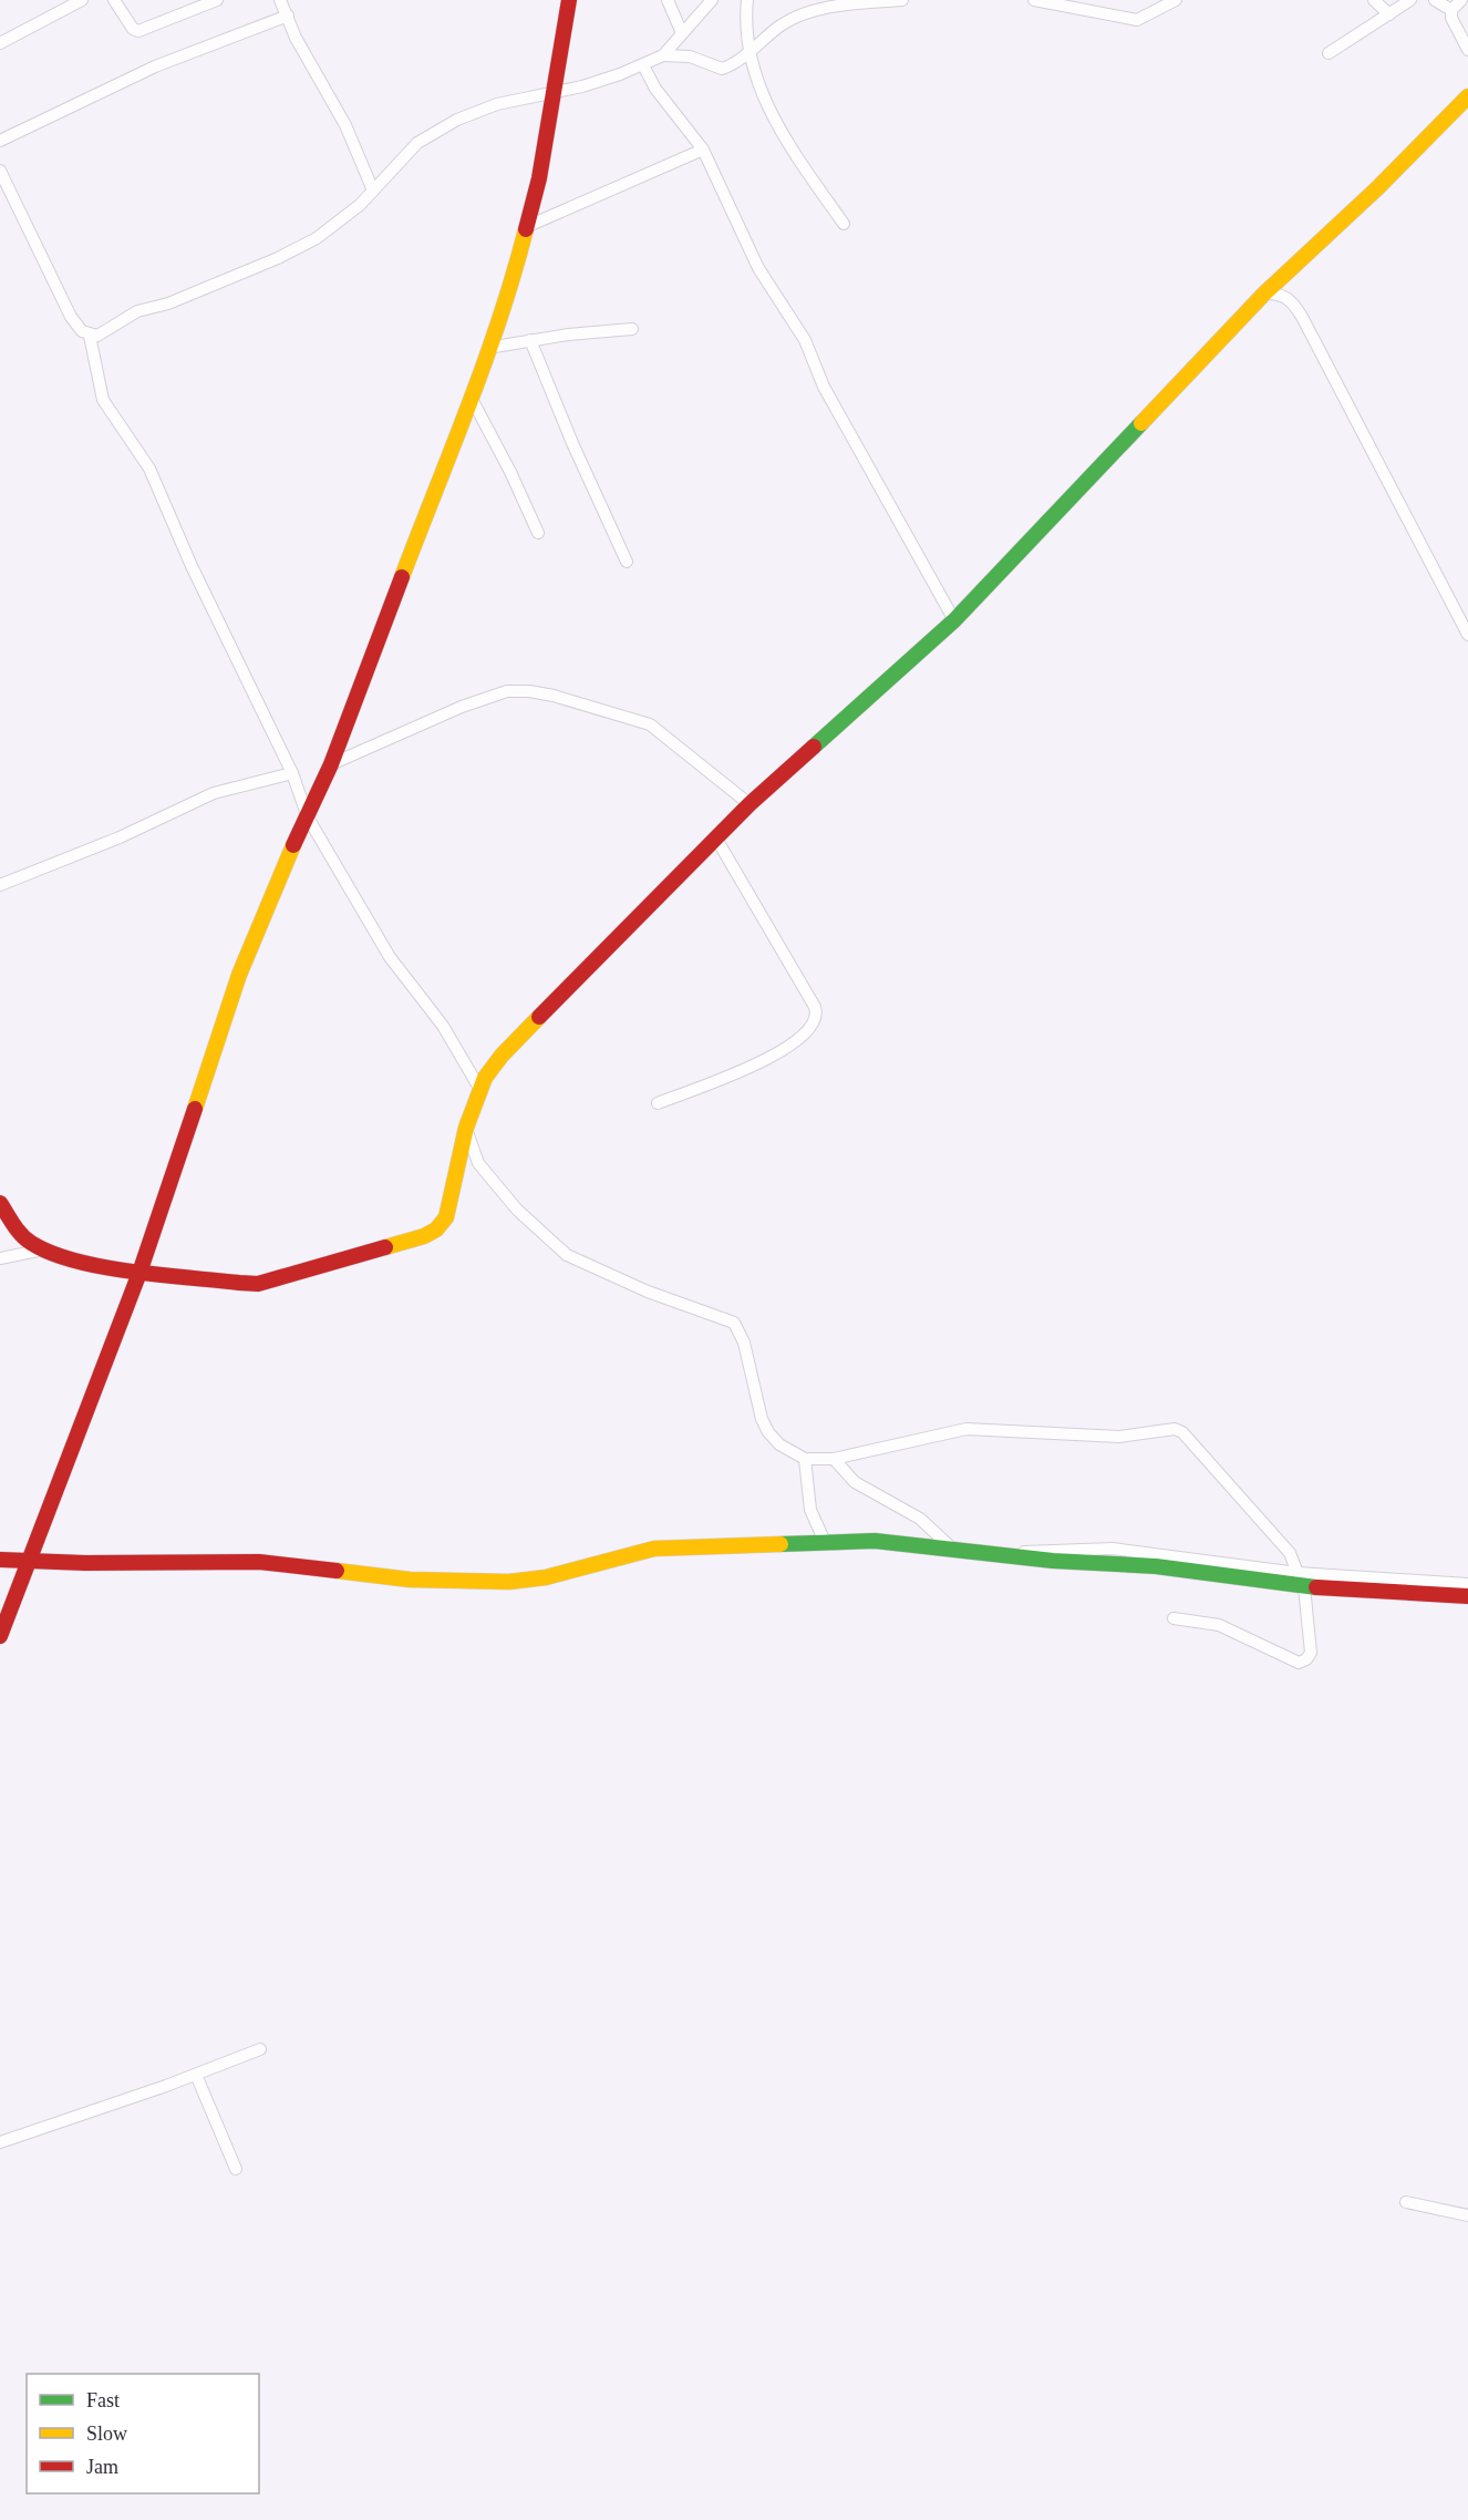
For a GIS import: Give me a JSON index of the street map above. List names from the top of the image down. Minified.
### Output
{"legend":["Fast","Slow","Jam"]}
